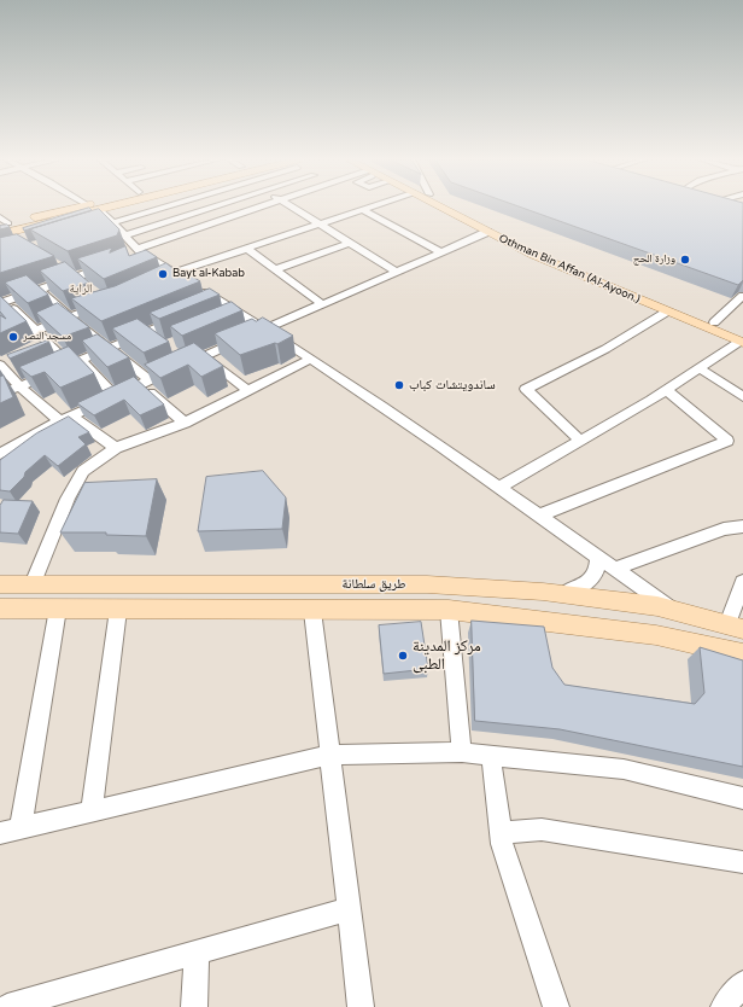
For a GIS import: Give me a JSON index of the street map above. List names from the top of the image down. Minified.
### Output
{"streets":{"main road":["Othman Bin Affan (Al-Ayoon.)","طريق سلطانة"]},"districts":["الراية"],"places":["وزارة الحج","Bayt al-Kabab","مسجد النصر","ساندويتشات كباب","مرکز المدینة الطبی"]}
